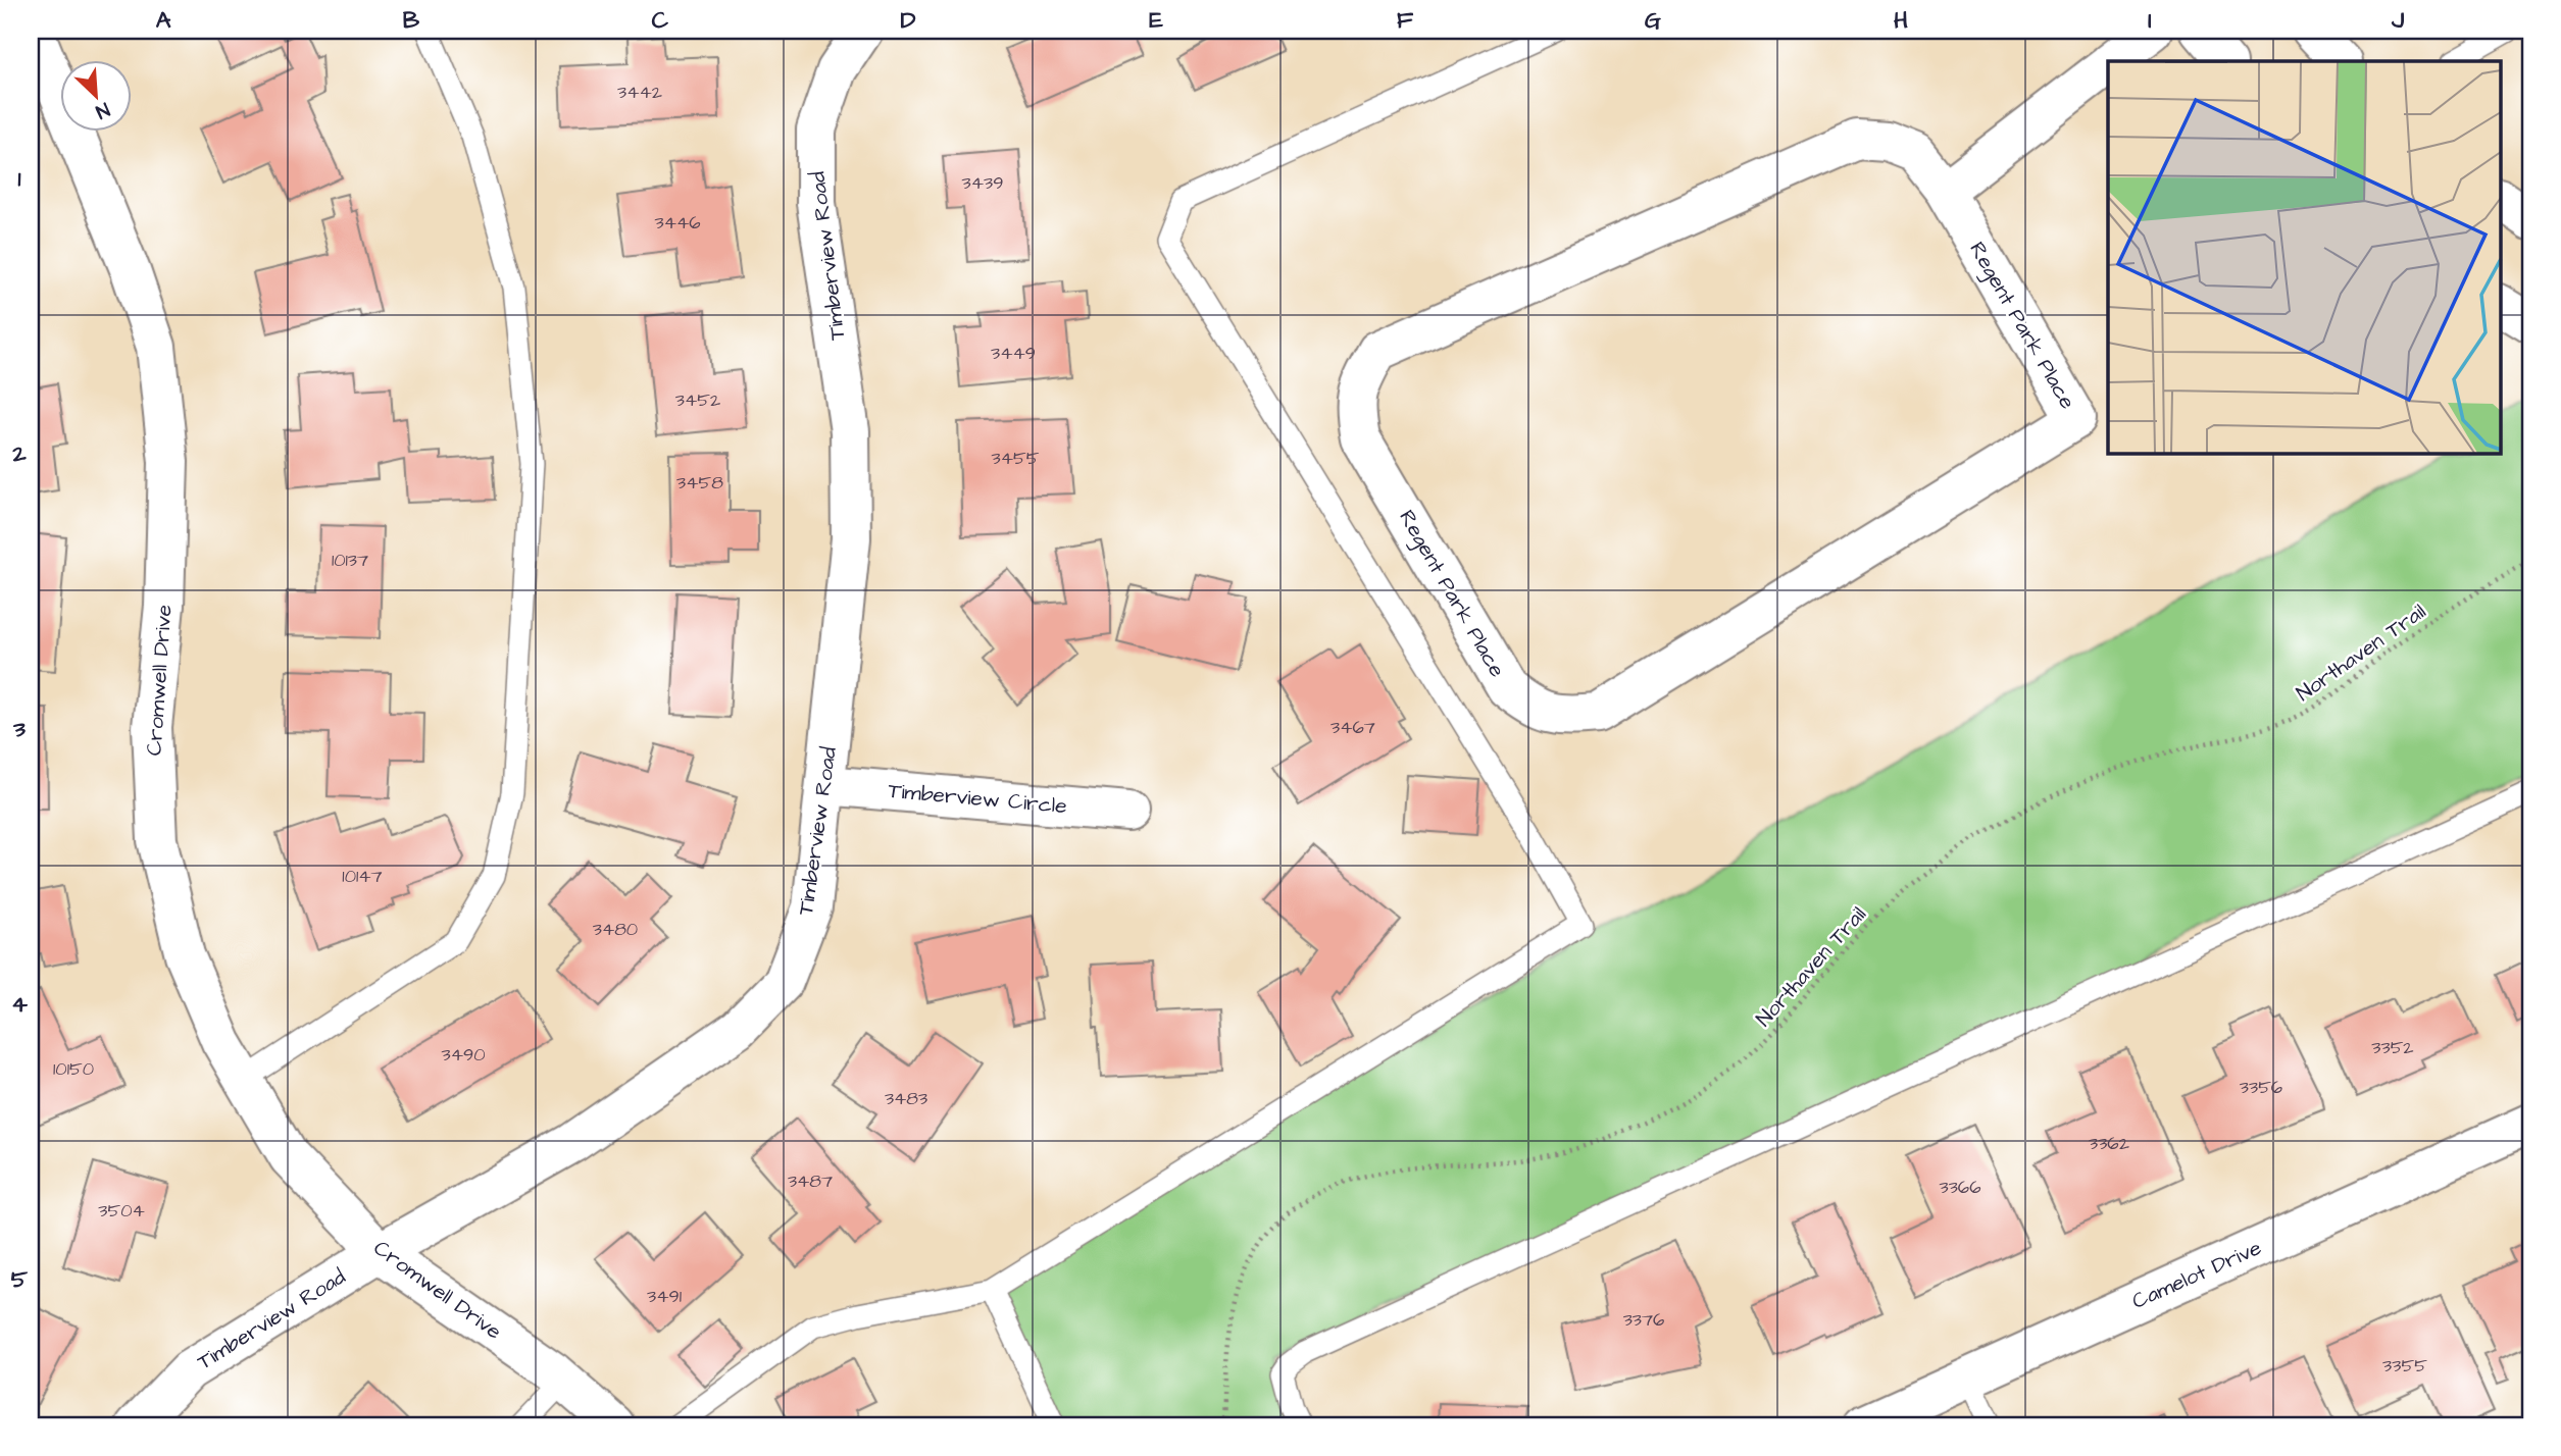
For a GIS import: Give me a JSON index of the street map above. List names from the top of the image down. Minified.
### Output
{"streets":{"street":["Timberview Road","Regent Park Place","Cromwell Drive","Timberview Circle","Camelot Drive"],"path":["Northaven Trail"]},"crossings":[["Timberview Road","Cromwell Drive"],["Timberview Road","Timberview Circle"]],"house_numbers":["3442","3439","3446","3449","3452","3455","3458","10137","3467","10147","3480","3352","3490","10150","3356","3483","3362","3487","3366","3504","3491","3376","3355"],"north":"bottom right","grid":{"columns":["A","B","C","D","E","F","G","H","I","J"],"rows":["1","2","3","4","5"]}}
